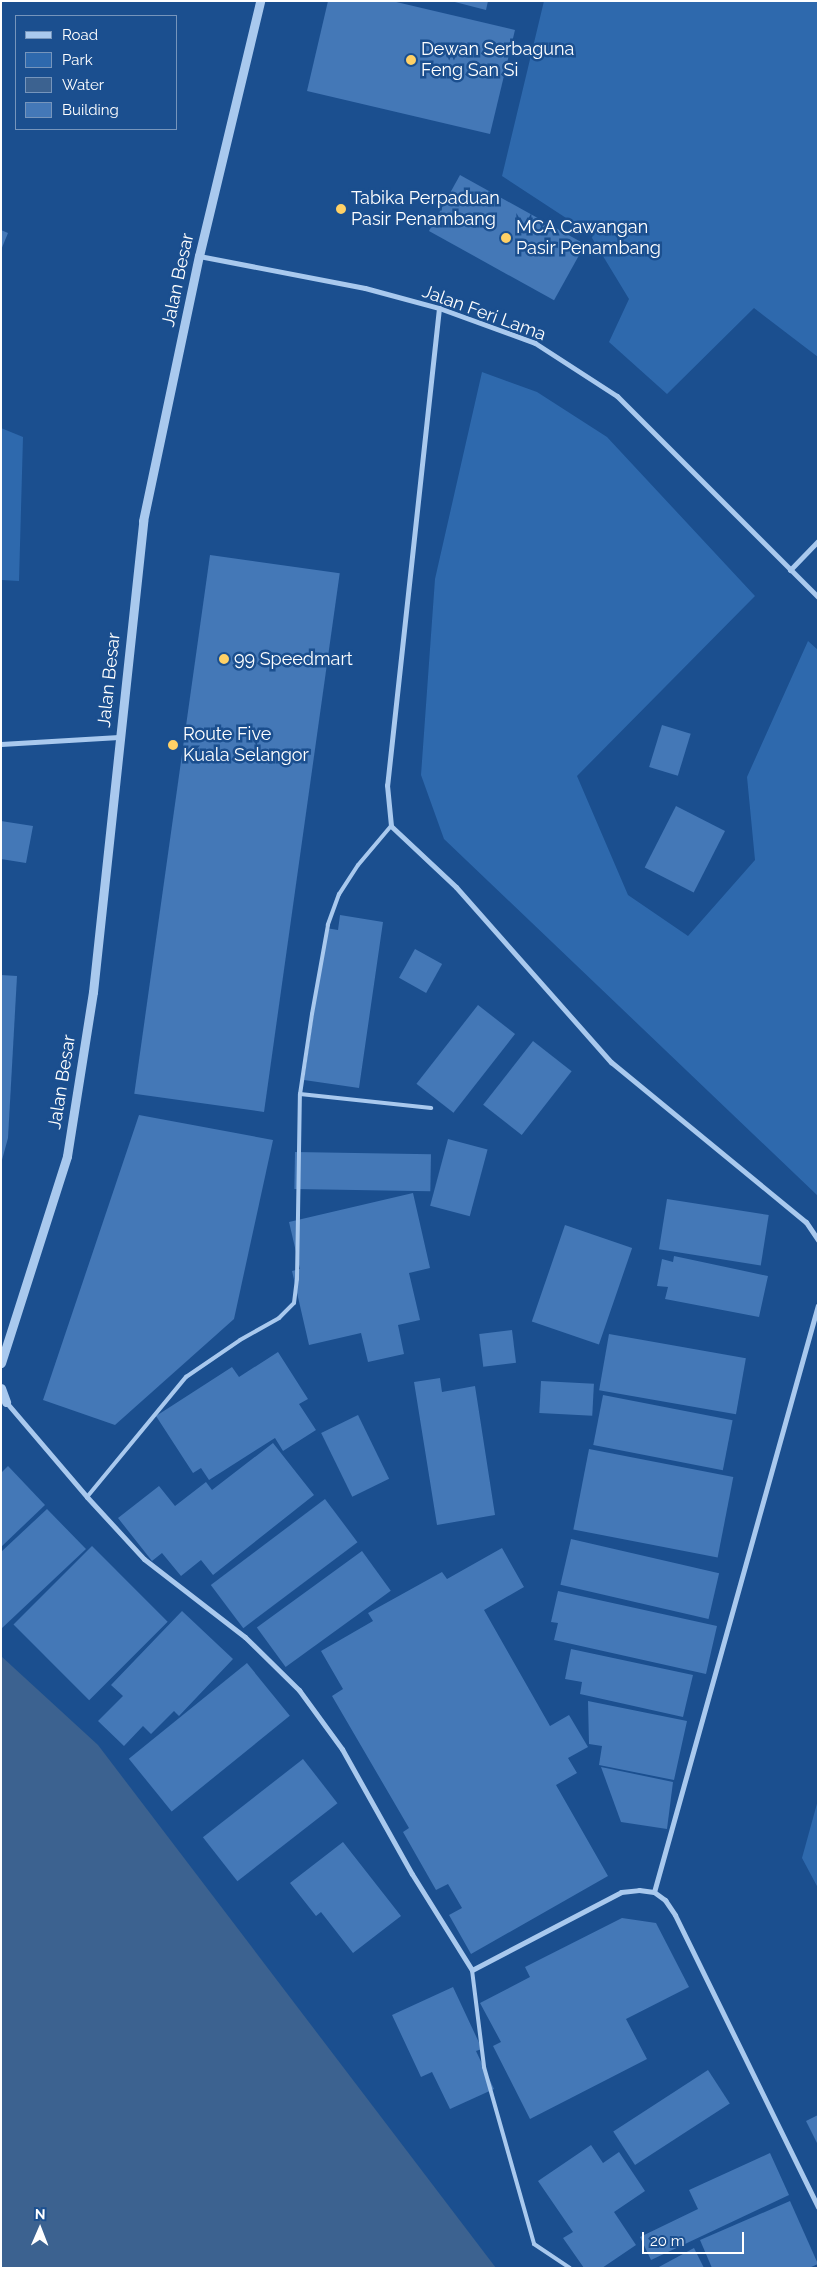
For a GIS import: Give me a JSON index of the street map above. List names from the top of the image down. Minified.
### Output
{"streets":{"street":["Jalan Besar","Jalan Feri Lama"]},"crossings":[["Jalan Besar","Jalan Feri Lama"]],"places":["Dewan Serbaguna Feng San Si","Tabika Perpaduan Pasir Penambang","MCA Cawangan Pasir Penambang","99 Speedmart","Route Five Kuala Selangor"],"legend":["Road","Park","Water","Building"],"scale_bar":"20 m","north":"top"}
